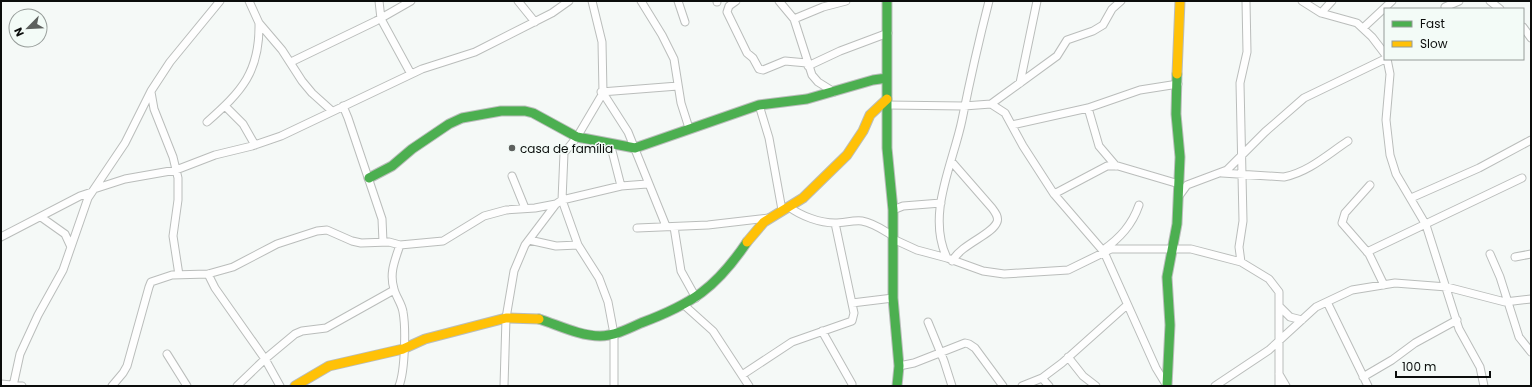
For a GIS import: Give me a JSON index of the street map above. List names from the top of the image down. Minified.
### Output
{"places":["casa de família"],"legend":["Fast","Slow"],"scale_bar":"100 m","north":"bottom left"}
